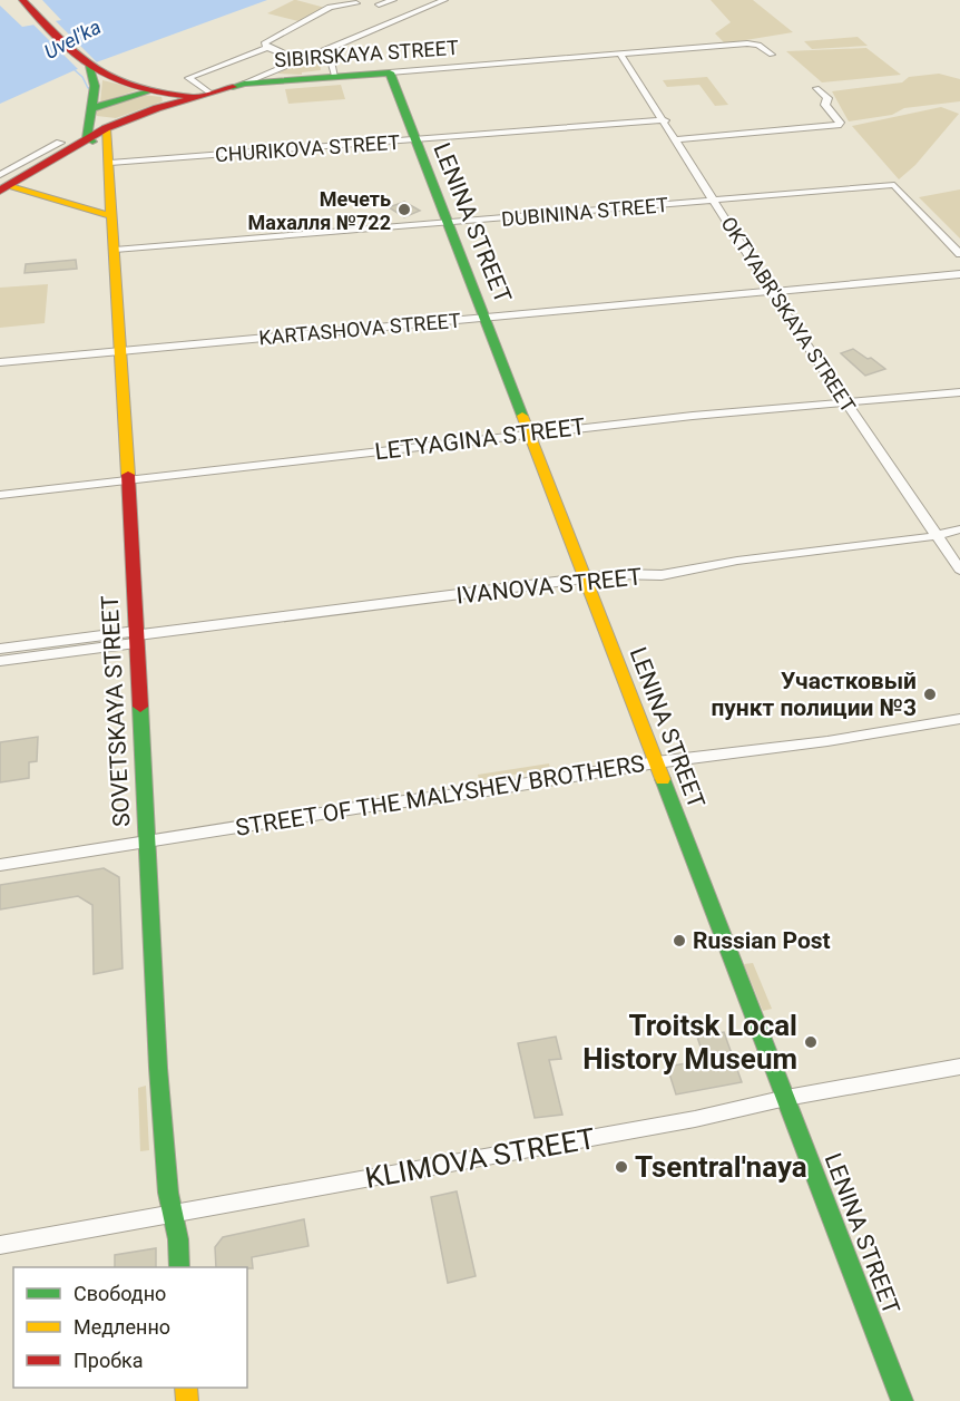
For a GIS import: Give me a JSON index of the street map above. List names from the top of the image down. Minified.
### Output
{"streets":{"street":["SIBIRSKAYA STREET","CHURIKOVA STREET","DUBININA STREET","LENINA STREET","OKTYABR'SKAYA STREET","KARTASHOVA STREET","LETYAGINA STREET","IVANOVA STREET","SOVETSKAYA STREET","STREET OF THE MALYSHEV BROTHERS","KLIMOVA STREET"]},"crossings":[["SIBIRSKAYA STREET","LENINA STREET"],["SIBIRSKAYA STREET","OKTYABR'SKAYA STREET"],["SIBIRSKAYA STREET","SOVETSKAYA STREET"],["CHURIKOVA STREET","LENINA STREET"],["CHURIKOVA STREET","OKTYABR'SKAYA STREET"],["CHURIKOVA STREET","SOVETSKAYA STREET"],["DUBININA STREET","LENINA STREET"],["DUBININA STREET","OKTYABR'SKAYA STREET"],["DUBININA STREET","SOVETSKAYA STREET"],["LENINA STREET","KARTASHOVA STREET"],["LENINA STREET","LETYAGINA STREET"],["LENINA STREET","IVANOVA STREET"],["LENINA STREET","STREET OF THE MALYSHEV BROTHERS"],["LENINA STREET","KLIMOVA STREET"],["OKTYABR'SKAYA STREET","KARTASHOVA STREET"],["OKTYABR'SKAYA STREET","LETYAGINA STREET"],["OKTYABR'SKAYA STREET","IVANOVA STREET"],["KARTASHOVA STREET","SOVETSKAYA STREET"],["LETYAGINA STREET","SOVETSKAYA STREET"],["IVANOVA STREET","SOVETSKAYA STREET"],["SOVETSKAYA STREET","STREET OF THE MALYSHEV BROTHERS"],["SOVETSKAYA STREET","KLIMOVA STREET"]],"water":["Uvel'ka"],"places":["Мечеть Махалля №722","Участковый пункт полиции №3","Russian Post","Troitsk Local History Museum","Tsentral'naya"],"legend":["Свободно","Медленно","Пробка"]}
